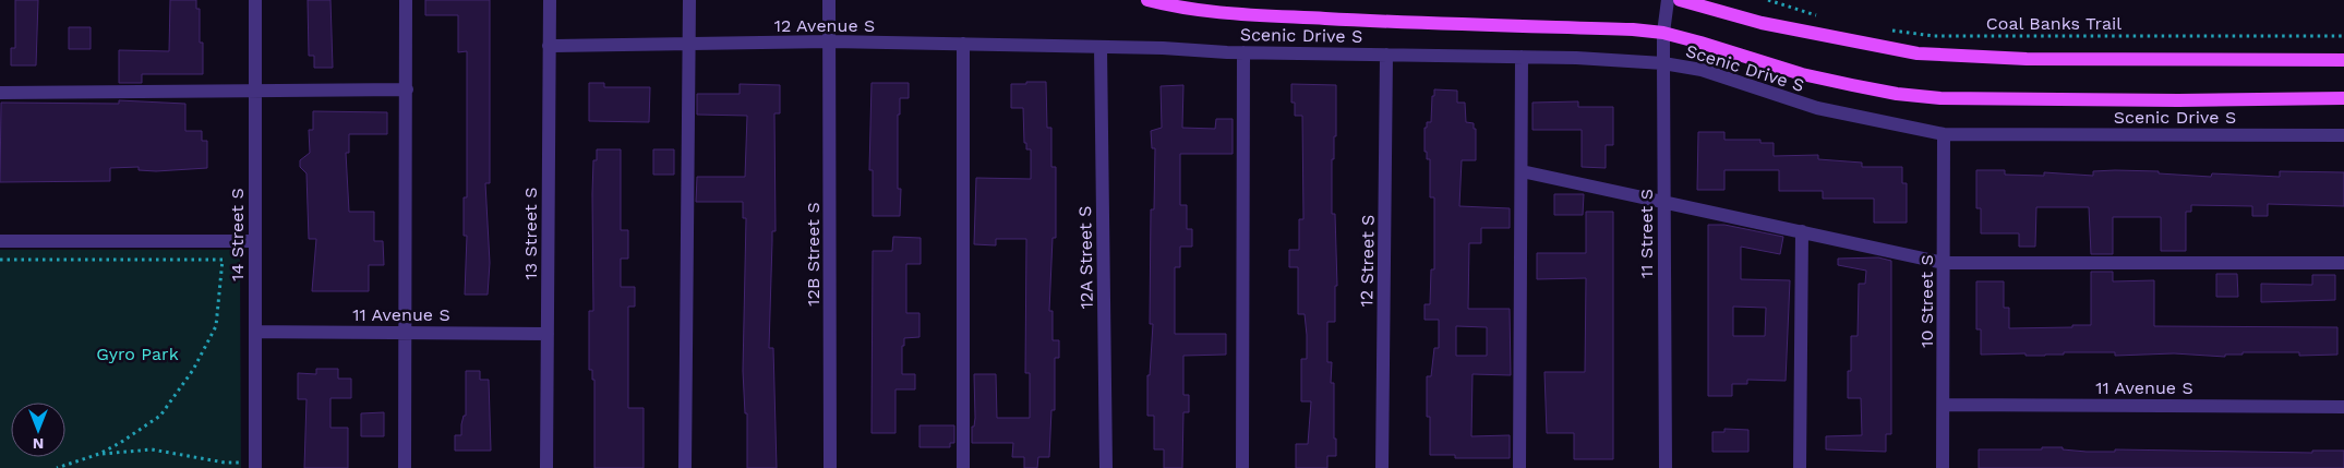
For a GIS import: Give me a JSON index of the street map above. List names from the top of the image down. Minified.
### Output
{"streets":{"main road":["Scenic Drive S"],"street":["12 Avenue S","13 Street S","11 Street S","14 Street S","12B Street S","12A Street S","12 Street S","10 Street S","11 Avenue S"],"path":["Coal Banks Trail"]},"crossings":[["12 Avenue S","Scenic Drive S"],["12 Avenue S","13 Street S"],["12 Avenue S","12B Street S"],["12 Avenue S","12A Street S"],["Scenic Drive S","11 Street S"],["Scenic Drive S","12A Street S"],["Scenic Drive S","12 Street S"],["Scenic Drive S","10 Street S"],["13 Street S","11 Avenue S"],["14 Street S","11 Avenue S"],["10 Street S","11 Avenue S"]],"parks":["Gyro Park"],"north":"bottom"}
